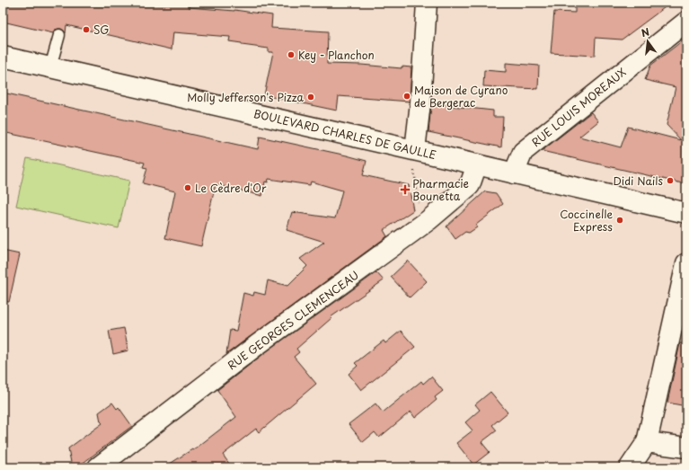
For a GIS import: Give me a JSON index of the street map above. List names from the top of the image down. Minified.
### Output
{"streets":{"street":["RUE LOUIS MOREAUX","BOULEVARD CHARLES DE GAULLE","RUE GEORGES CLEMENCEAU"]},"crossings":[["RUE LOUIS MOREAUX","BOULEVARD CHARLES DE GAULLE"],["BOULEVARD CHARLES DE GAULLE","RUE GEORGES CLEMENCEAU"]],"places":{"other":["SG","Key - Planchon","Maison de Cyrano de Bergerac","Molly Jefferson's Pizza","Didi Nails","Le Cèdre d'Or","Coccinelle Express"],"health":["Pharmacie Bounetta"]},"north":"top"}
